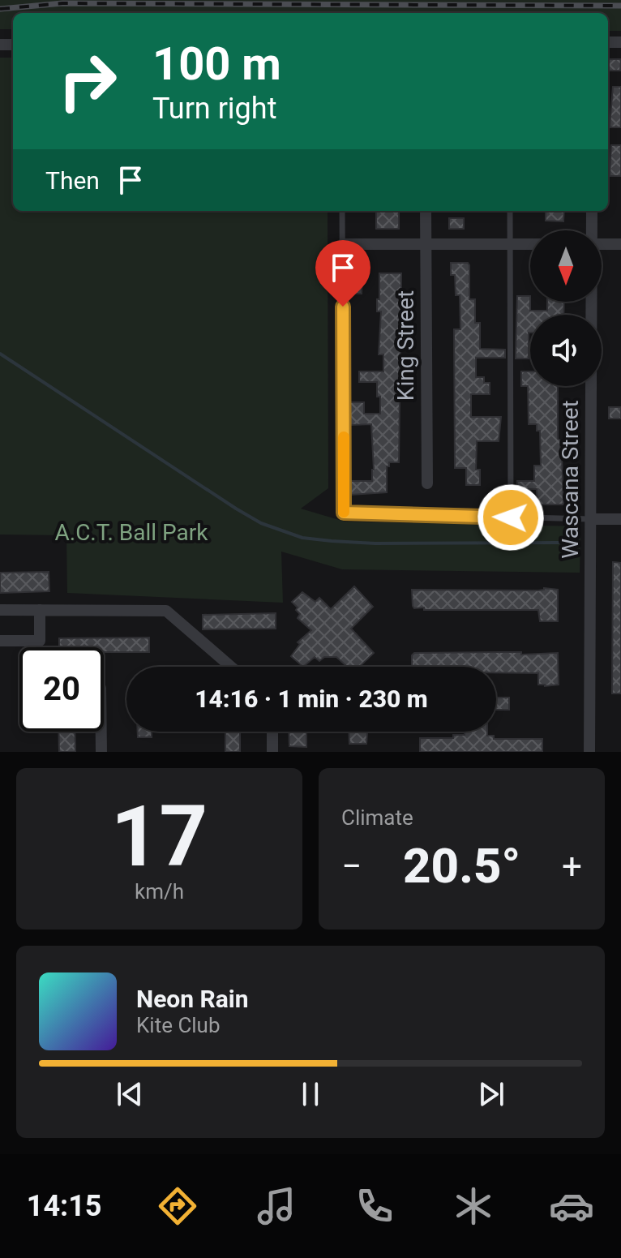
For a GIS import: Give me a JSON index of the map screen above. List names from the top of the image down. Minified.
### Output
{"streets":{"street":["King Street","Wascana Street"]},"parks":["A.C.T. Ball Park"],"north":"bottom","page":{"turn":["100 m","Turn right"],"then":"Then","limit":"20","trip":"14:16 · 1 min · 230 m","tile":[["17","km/h"],"Climate"],"heat":["−","20.5°","+"],"song":["Neon Rain","Kite Club"],"tabs":"14:15"}}
